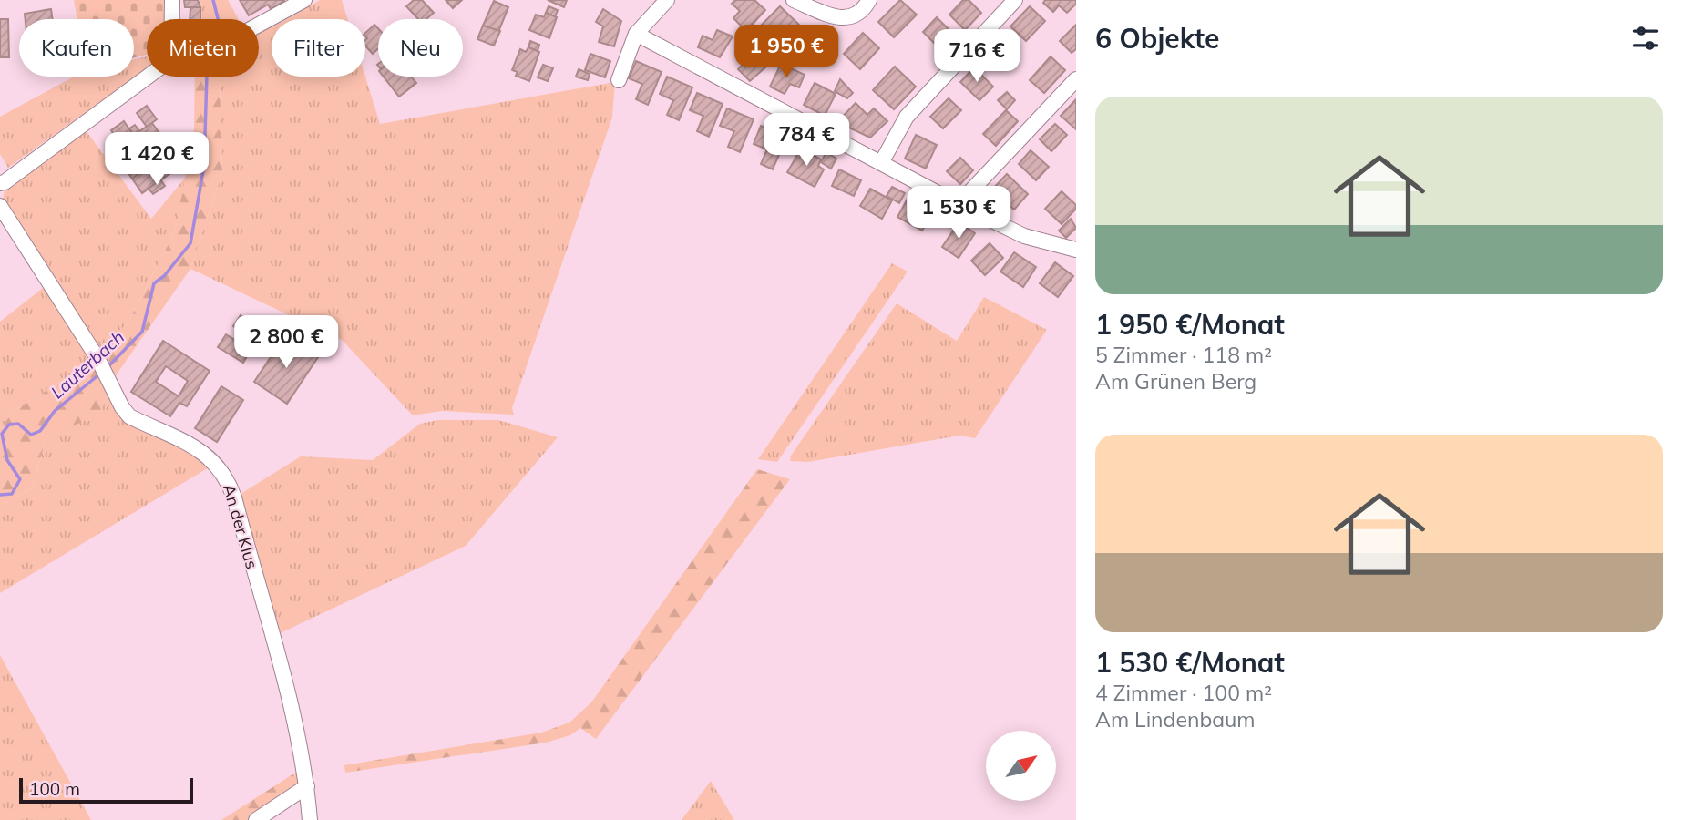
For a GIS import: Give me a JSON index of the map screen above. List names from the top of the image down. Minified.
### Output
{"streets":{"street":["An der Klus"]},"water":["Lauterbach"],"scale_bar":"100 m","north":"top right","page":{"heading":"6 Objekte","chip":["Kaufen","Mieten","Filter","Neu"],"price":["1 950 €","716 €","784 €","1 420 €","1 530 €","2 800 €"],"list":[{"name":"1 950 €/Monat","note":"5 Zimmer · 118 m² · Am Grünen Berg"},{"name":"1 530 €/Monat","note":"4 Zimmer · 100 m² · Am Lindenbaum"}],"scale":"100 m"}}
